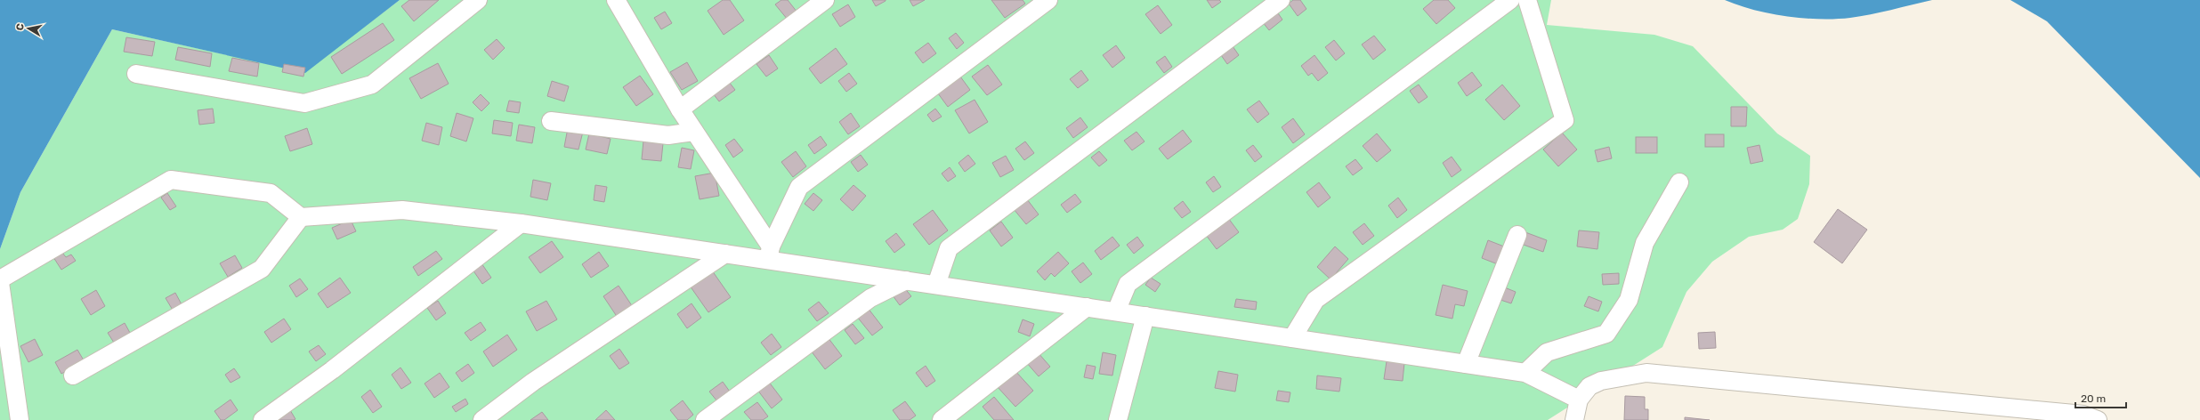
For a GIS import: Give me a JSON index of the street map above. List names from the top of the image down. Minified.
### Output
{"scale_bar":"20 m","north":"left"}
